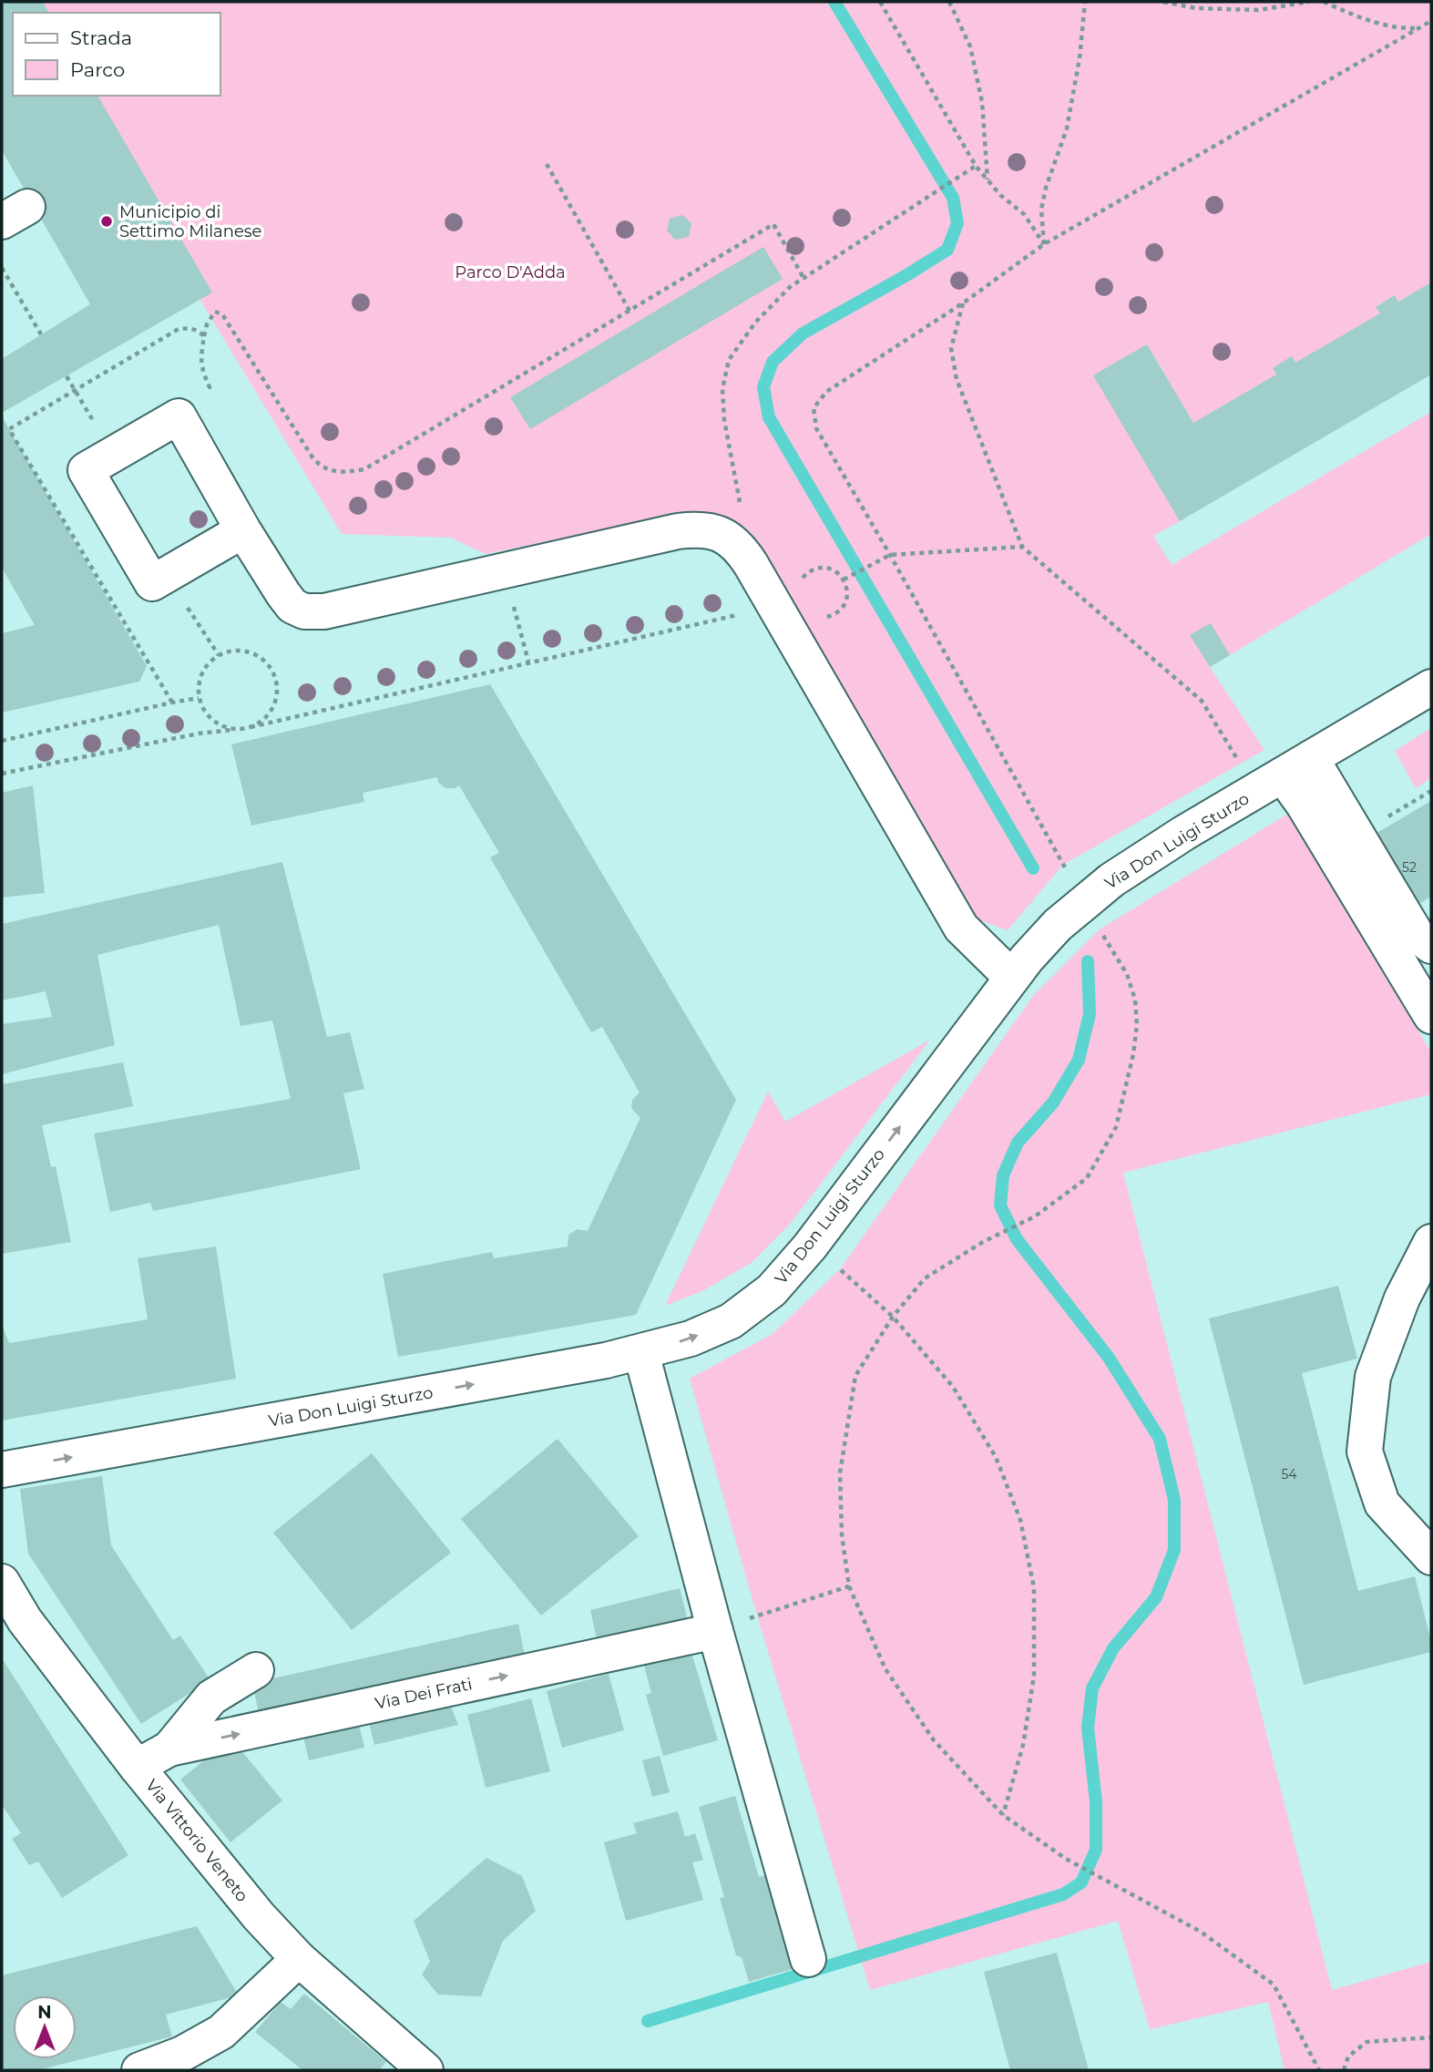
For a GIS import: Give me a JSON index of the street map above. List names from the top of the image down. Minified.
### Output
{"streets":{"street":["Via Don Luigi Sturzo","Via Dei Frati","Via Vittorio Veneto"]},"crossings":[["Via Dei Frati","Via Vittorio Veneto"]],"one_way":["Via Don Luigi Sturzo","Via Dei Frati"],"parks":["Parco D'Adda"],"places":["Municipio di Settimo Milanese"],"house_numbers":["52","54"],"legend":["Strada","Parco"],"north":"top"}
